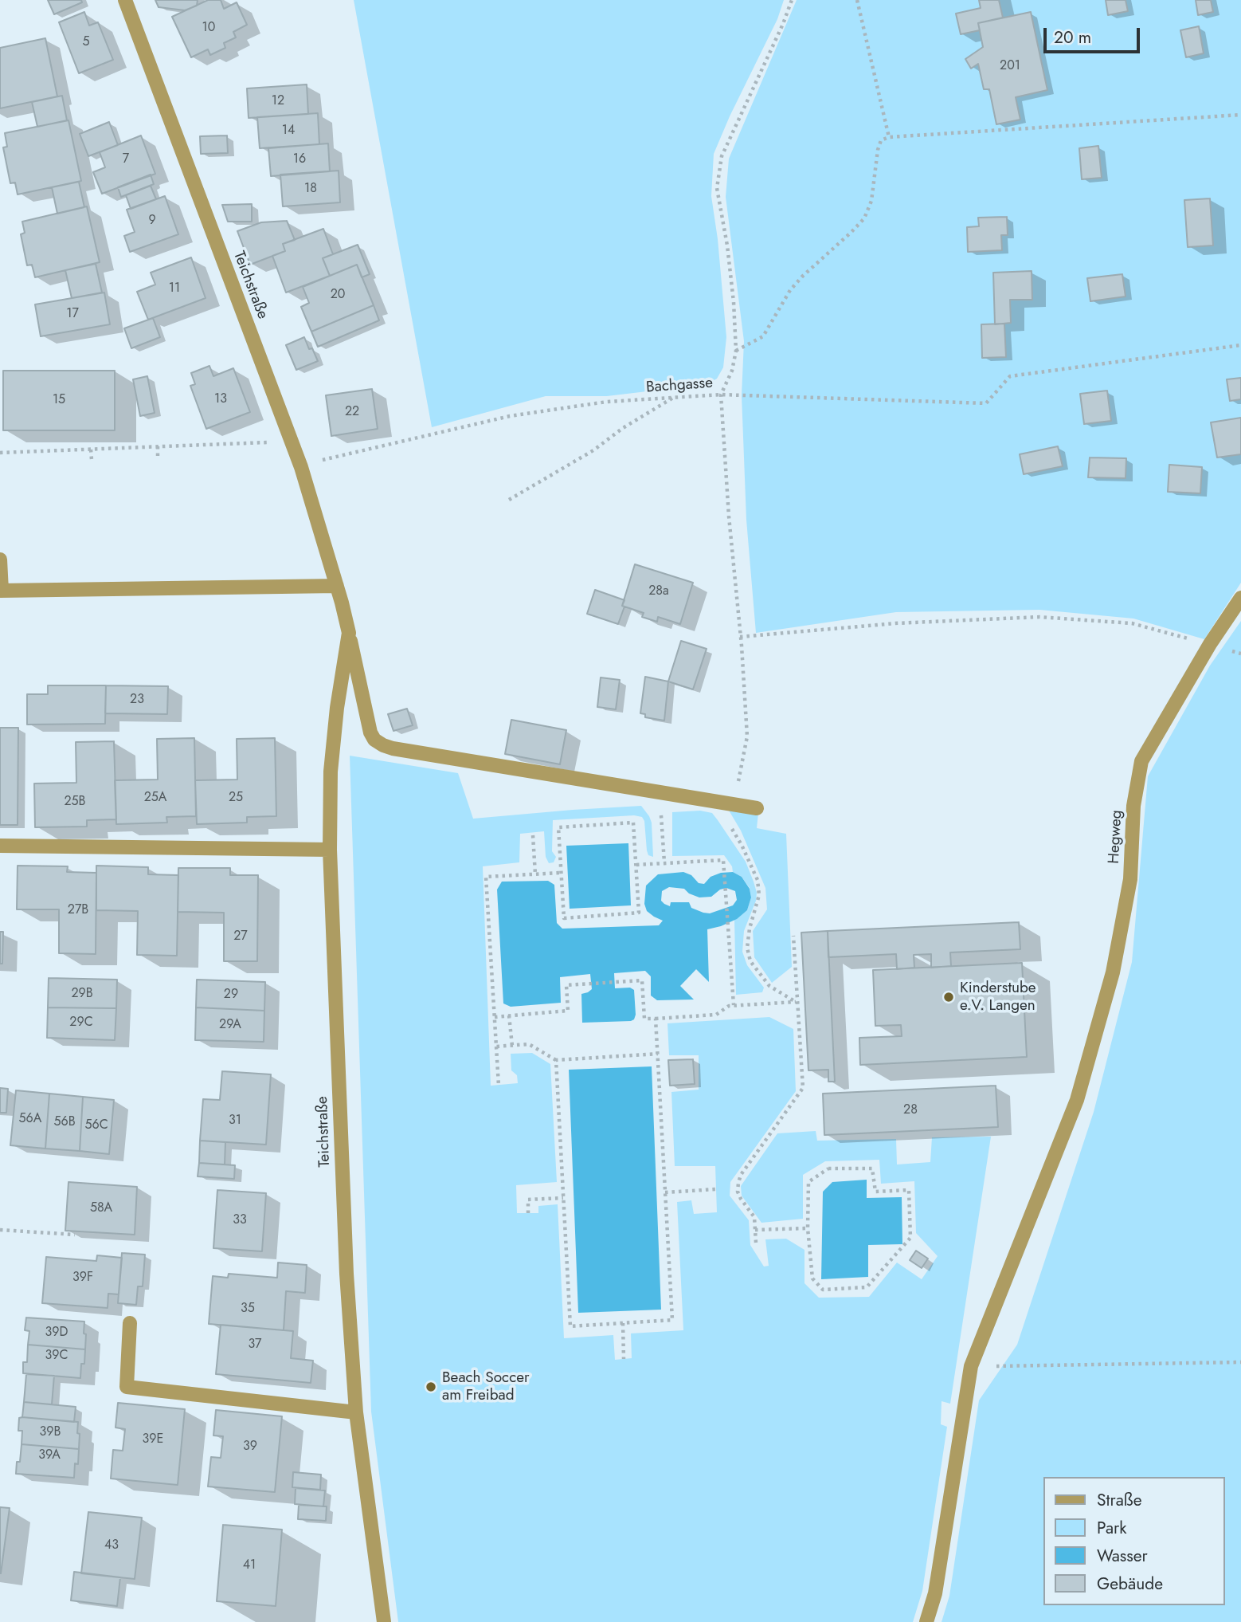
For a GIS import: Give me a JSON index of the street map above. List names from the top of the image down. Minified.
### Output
{"streets":{"street":["Teichstraße","Hegweg"],"path":["Bachgasse"]},"crossings":[["Teichstraße","Bachgasse"]],"places":["Kinderstube e.V. Langen","Beach Soccer am Freibad"],"house_numbers":["10","5","201","12","14","7","16","18","9","11","20","17","13","15","22","28a","23","25A","25","25B","27B","27","29B","29","29C","29A","28","56A","31","56B","56C","58A","33","39F","35","39D","37","39C","39B","39E","39","39A","43","41"],"legend":["Straße","Park","Wasser","Gebäude"],"scale_bar":"20 m"}
